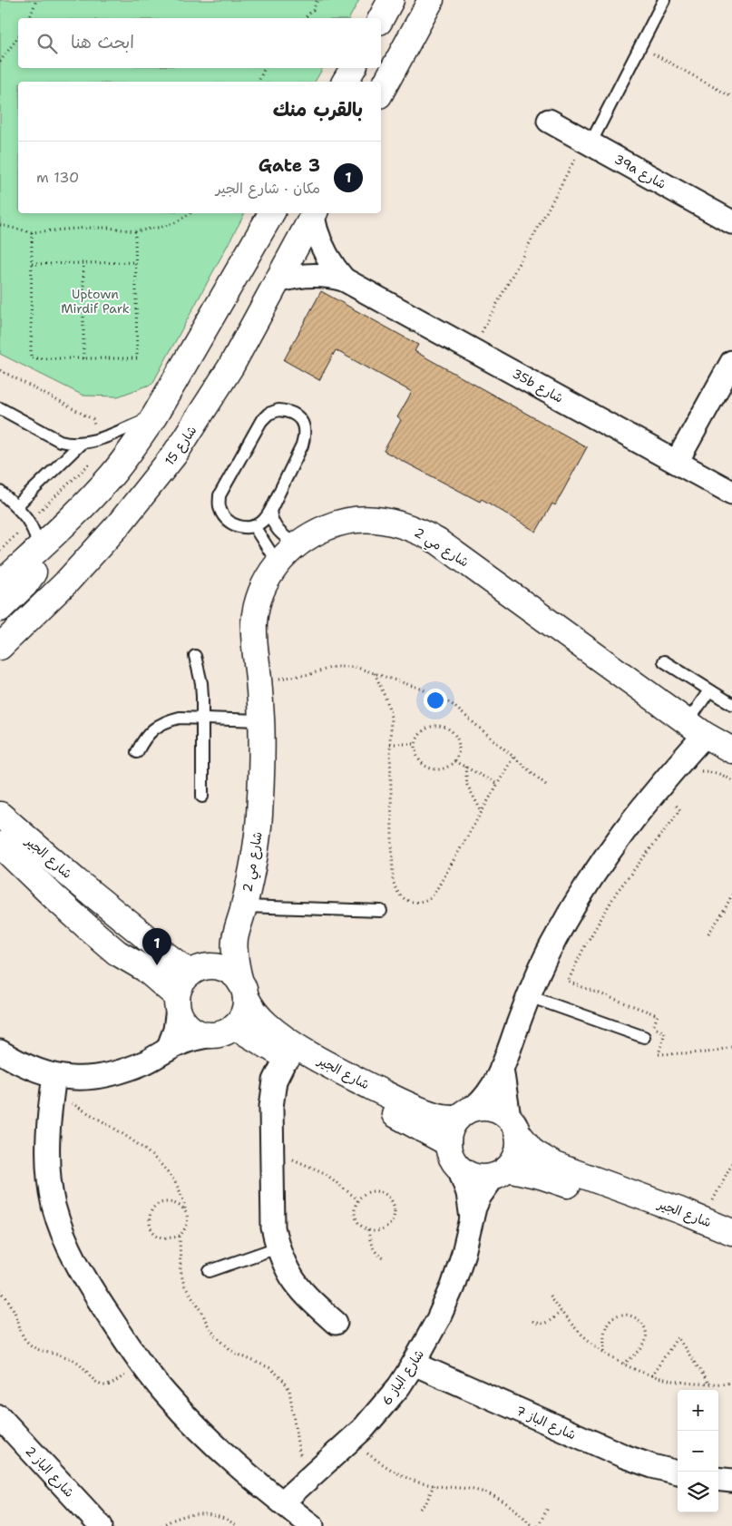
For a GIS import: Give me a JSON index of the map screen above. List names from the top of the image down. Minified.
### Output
{"streets":{"street":["39a شارع","35b شارع","شارع 15","شارع مي 2","شارع الجير","شارع الباز 6","شارع الباز 7","شارع الباز 2"]},"crossings":[["35b شارع","شارع 15"],["شارع مي 2","شارع الجير"],["شارع الجير","شارع الباز 6"],["شارع الباز 6","شارع الباز 7"]],"parks":["Uptown Mirdif Park"],"page":{"search":"ابحث هنا","heading":"بالقرب منك","list":[{"mark":"1","name":"Gate 3","note":"مكان · شارع الجير","value":"130 m"}],"pins":"1","map_buttons":["+","−"]}}
